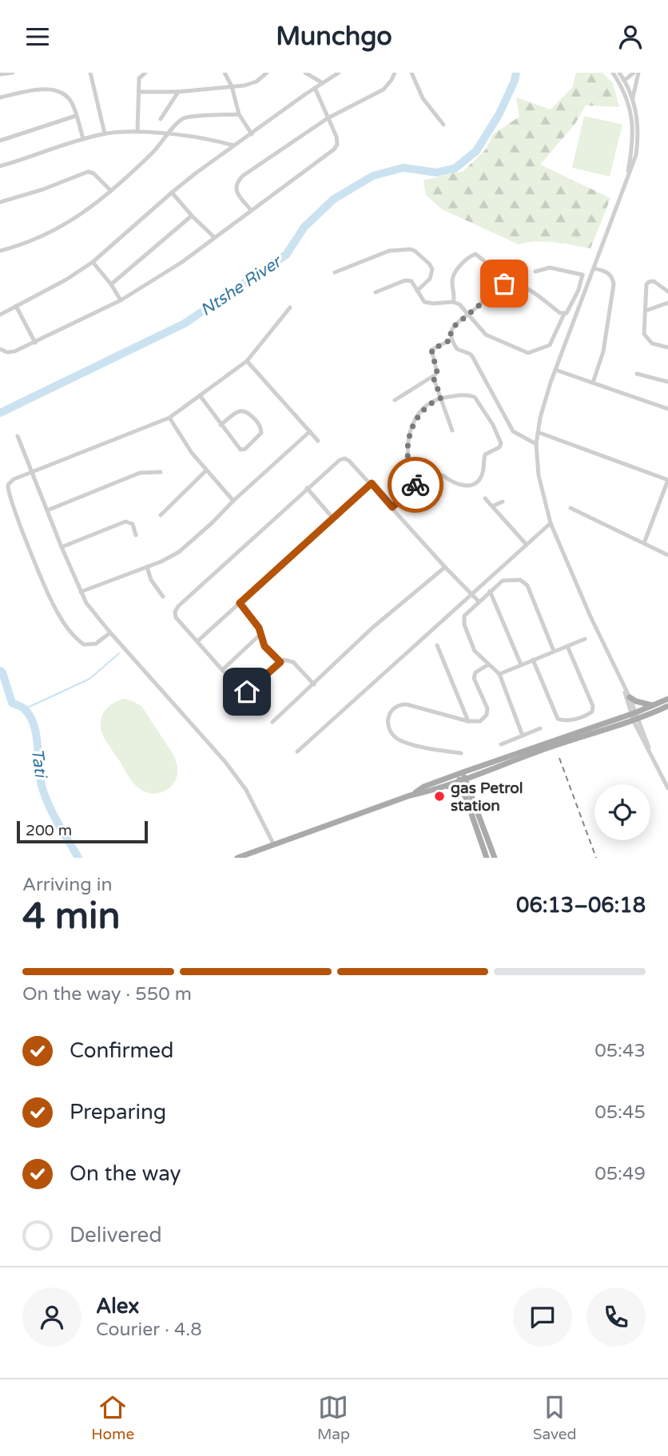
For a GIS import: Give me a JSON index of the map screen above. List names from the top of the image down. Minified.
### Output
{"water":["Ntshe River","Tati"],"places":["gas Petrol station"],"scale_bar":"200 m","page":{"header":"Munchgo","scale":"200 m","heading":["4 min","Arriving in","06:13–06:18"],"panel":["Alex","Courier · 4.8"],"bar":"On the way · 550 m","list":[["Confirmed","05:43"],["Preparing","05:45"],["On the way","05:49"],"Delivered"],"tabs":["Home","Map","Saved"]}}
